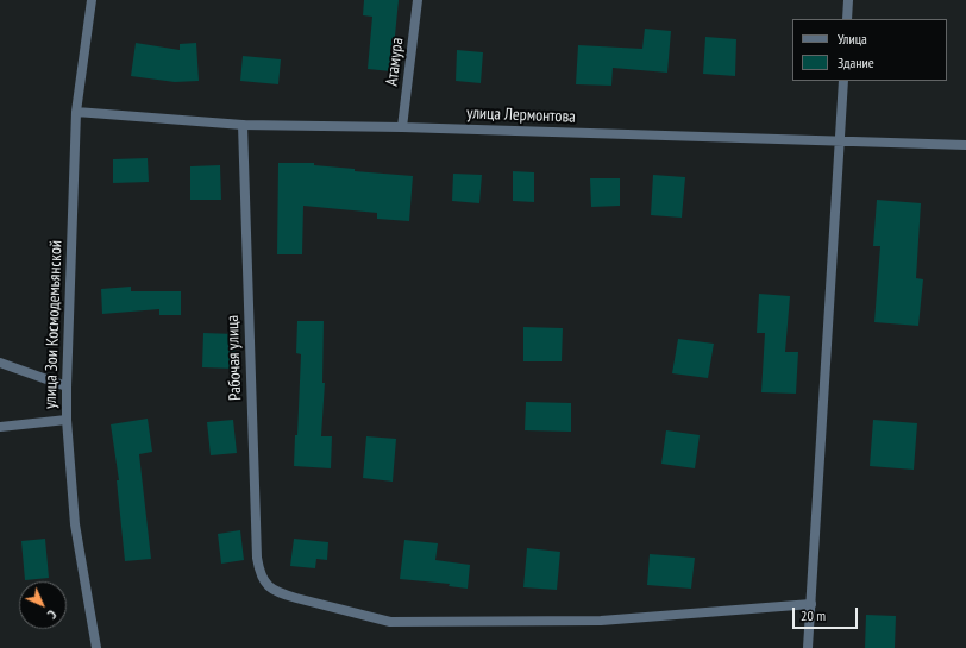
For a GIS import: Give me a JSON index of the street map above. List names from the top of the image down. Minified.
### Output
{"streets":{"street":["Атамура","улица Лермонтова","улица Зои Космодемьянской","Рабочая улица"]},"crossings":[["Атамура","улица Лермонтова"],["улица Лермонтова","улица Зои Космодемьянской"],["улица Лермонтова","Рабочая улица"]],"legend":["Улица","Здание"],"scale_bar":"20 m","north":"bottom right"}
